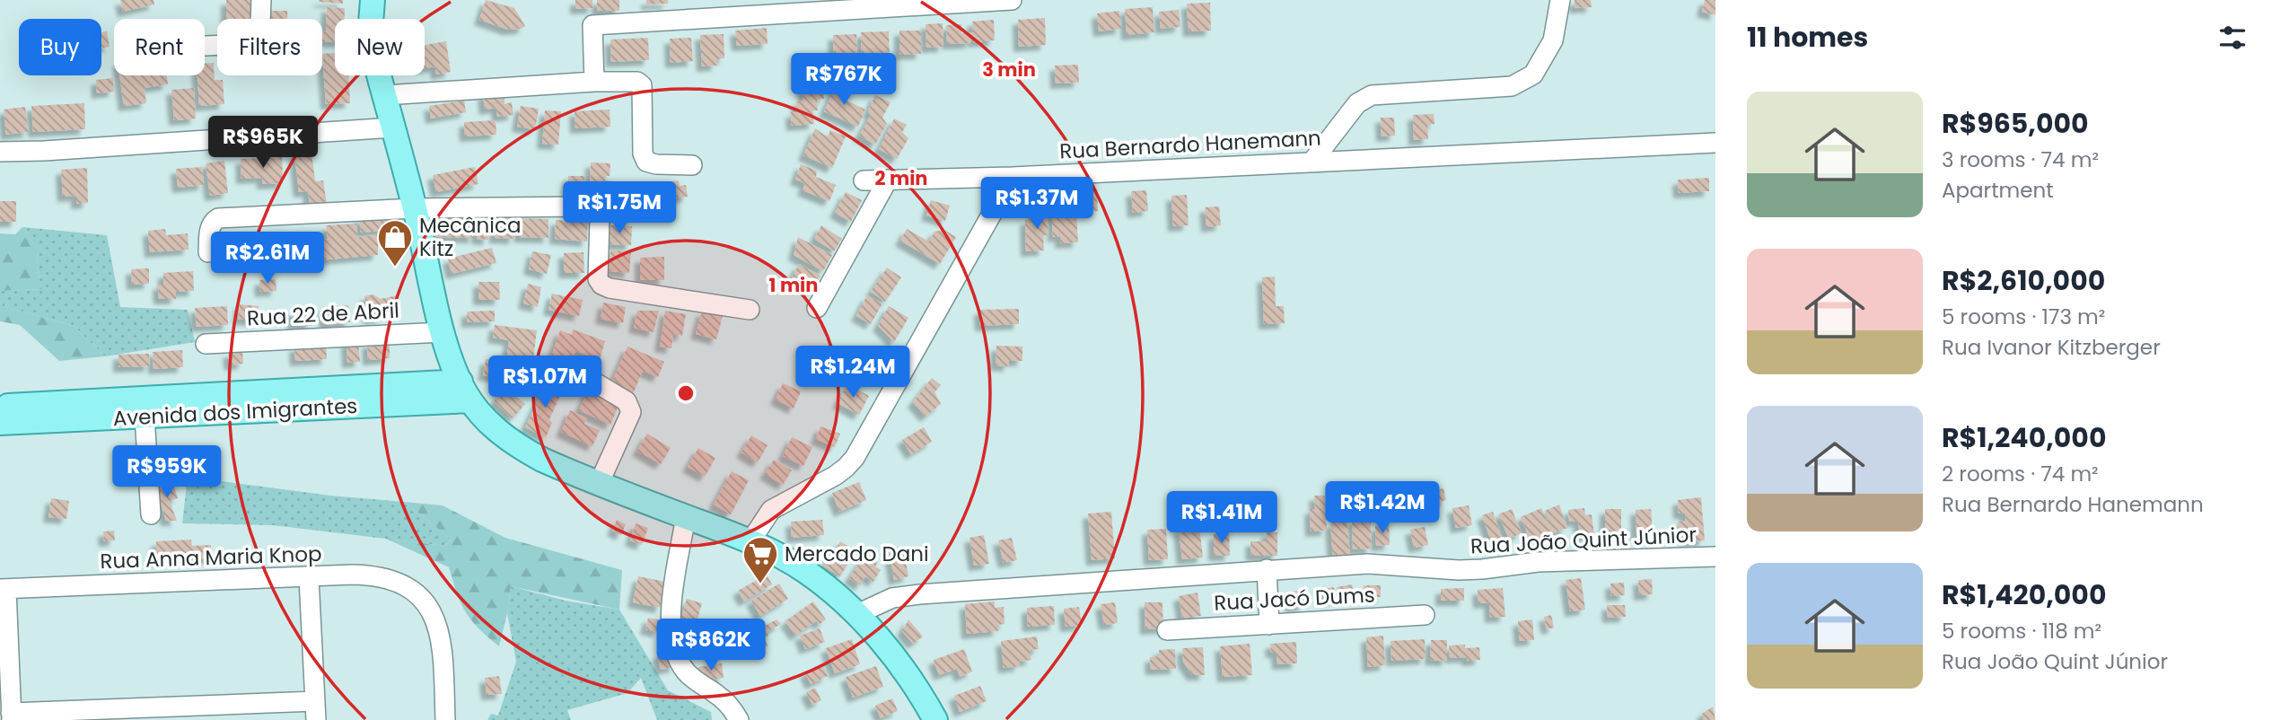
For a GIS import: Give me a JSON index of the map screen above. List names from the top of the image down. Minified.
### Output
{"streets":{"main road":["Avenida dos Imigrantes"],"street":["Rua Bernardo Hanemann","Rua 22 de Abril","Rua João Quint Júnior","Rua Anna Maria Knop","Rua Jacó Dums"]},"places":{"shop":["Mecânica Kitz"],"supermarket":["Mercado Dani"]},"page":{"heading":"11 homes","chip":["Buy","Rent","Filters","New"],"price":["R$767K","R$965K","R$1.37M","R$1.75M","R$2.61M","R$1.24M","R$1.07M","R$959K","R$1.42M","R$1.41M","R$862K"],"list":[{"name":"R$965,000","note":"3 rooms · 74 m² · Apartment"},{"name":"R$2,610,000","note":"5 rooms · 173 m² · Rua Ivanor Kitzberger"},{"name":"R$1,240,000","note":"2 rooms · 74 m² · Rua Bernardo Hanemann"},{"name":"R$1,420,000","note":"5 rooms · 118 m² · Rua João Quint Júnior"}]},"rings":["3 min","2 min","1 min"]}
